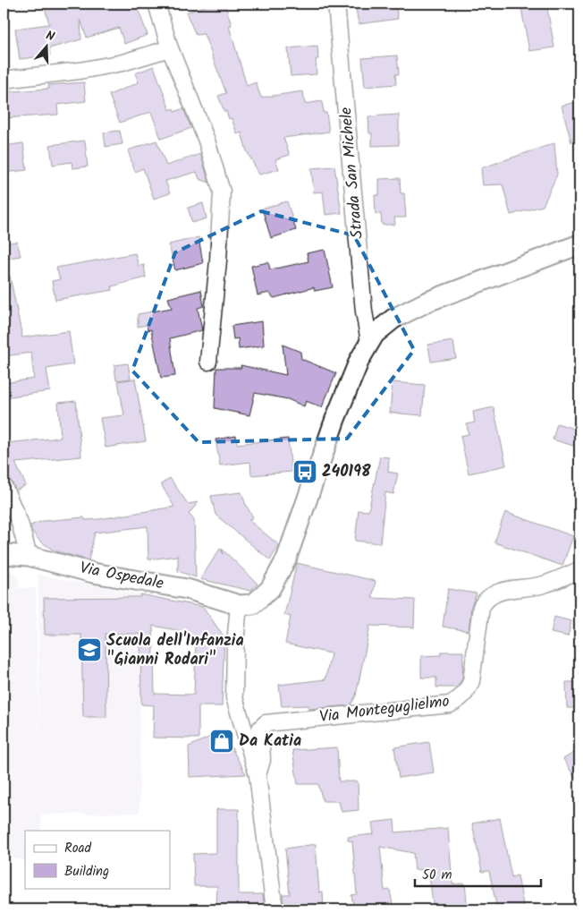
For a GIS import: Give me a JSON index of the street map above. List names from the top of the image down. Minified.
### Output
{"streets":{"street":["Strada San Michele","Via Ospedale","Via Monteguglielmo"]},"places":{"bus stop":["240198"],"school or university":["Scuola dell'Infanzia \"Gianni Rodari\""],"shop":["Da Katia"]},"legend":["Road","Building"],"scale_bar":"50 m","north":"top"}
